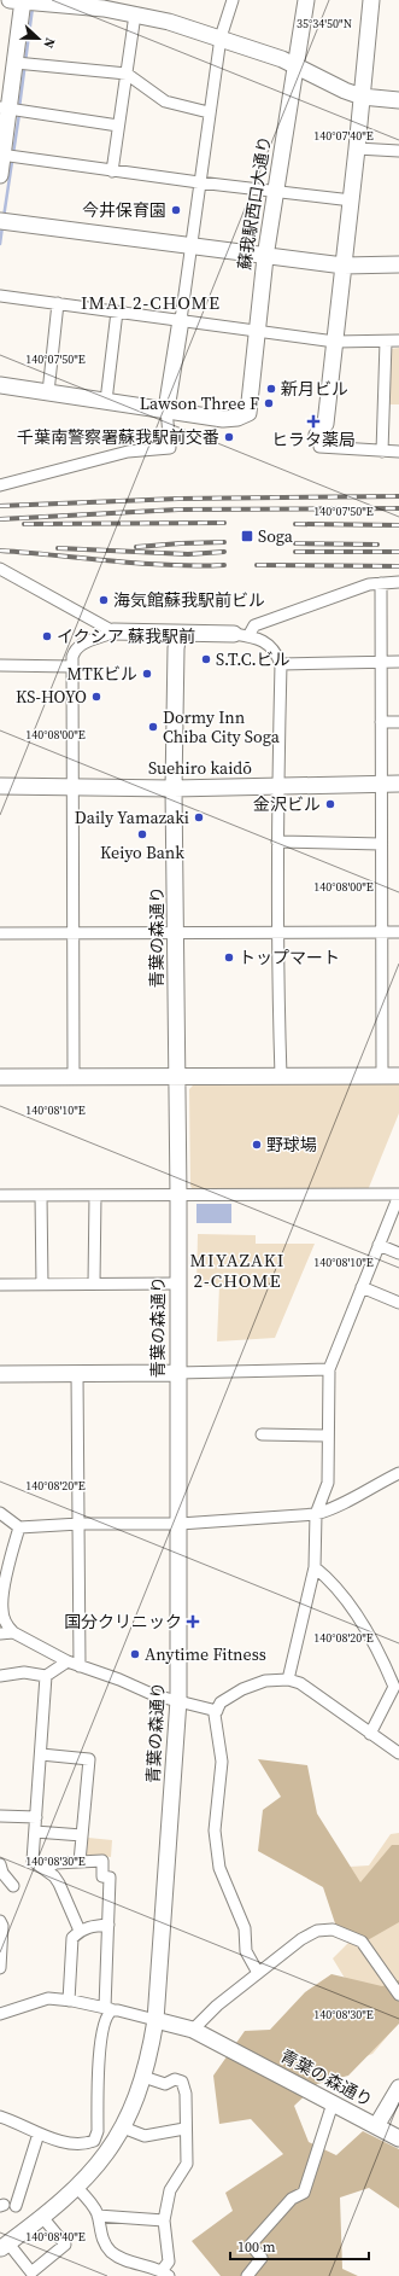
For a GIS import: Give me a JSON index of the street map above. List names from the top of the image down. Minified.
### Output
{"streets":{"street":["蘇我駅西口大通り","Suehiro kaidō","青葉の森通り"]},"crossings":[["Suehiro kaidō","青葉の森通り"]],"districts":["IMAI 2-CHOME","MIYAZAKI 2-CHOME"],"places":{"other":["今井保育園","新月ビル","Lawson Three F","千葉南警察署蘇我駅前交番","海気館蘇我駅前ビル","イクシア 蘇我駅前","S.T.C.ビル","MTKビル","KS-HOYO","Dormy Inn Chiba City Soga","金沢ビル","Daily Yamazaki","Keiyo Bank","トップマート","野球場","Anytime Fitness"],"health":["ヒラタ薬局","国分クリニック"],"transit":["Soga"]},"scale_bar":"100 m","north":"right","coordinates":["35°34'50\"N","140°07'40\"E","140°07'50\"E","140°08'00\"E","140°08'10\"E","140°08'20\"E","140°08'30\"E","140°08'40\"E"]}
